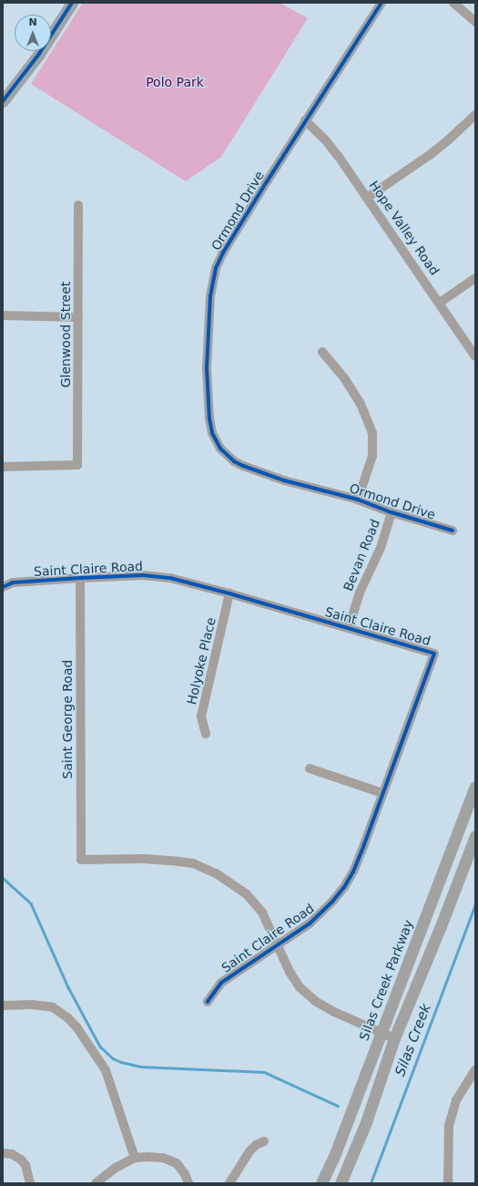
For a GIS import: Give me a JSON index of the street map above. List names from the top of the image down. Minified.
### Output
{"streets":{"main road":["Silas Creek Parkway"],"street":["Ormond Drive","Hope Valley Road","Glenwood Street","Bevan Road","Saint Claire Road","Holyoke Place","Saint George Road"]},"crossings":[["Ormond Drive","Hope Valley Road"],["Ormond Drive","Bevan Road"],["Bevan Road","Saint Claire Road"],["Saint Claire Road","Holyoke Place"],["Saint Claire Road","Saint George Road"]],"water":["Silas Creek"],"parks":["Polo Park"],"north":"top"}
